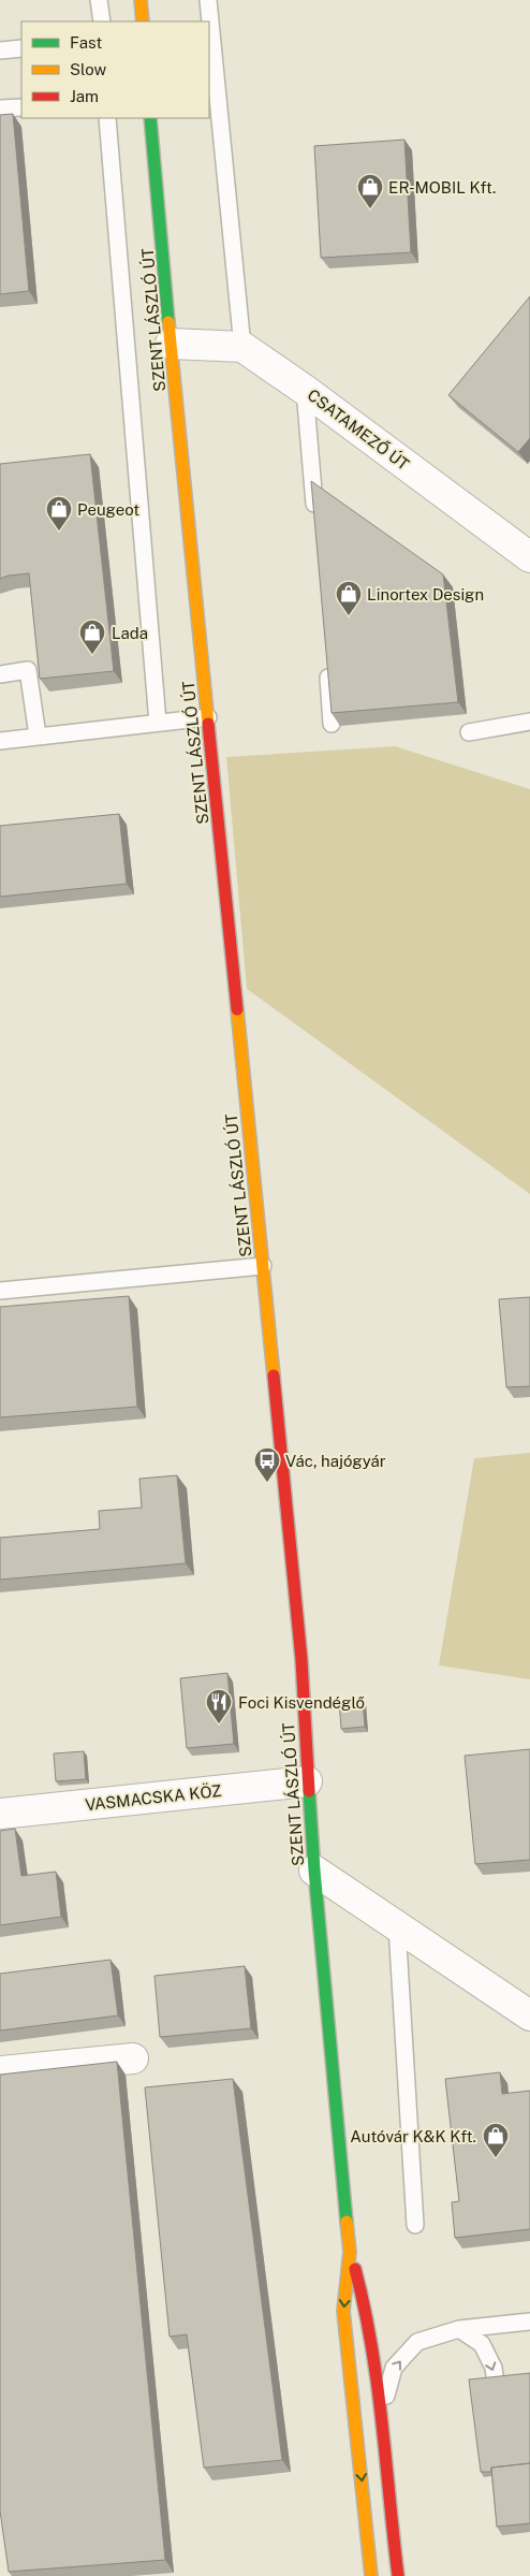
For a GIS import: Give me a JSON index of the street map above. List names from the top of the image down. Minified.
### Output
{"streets":{"main road":["SZENT LÁSZLÓ ÚT"],"street":["CSATAMEZŐ ÚT","VASMACSKA KÖZ"]},"crossings":[["SZENT LÁSZLÓ ÚT","VASMACSKA KÖZ"]],"places":{"shop":["ER-MOBIL Kft.","Peugeot","Linortex Design","Lada","Autóvár K&K Kft."],"bus stop":["Vác, hajógyár"],"restaurant":["Foci Kisvendéglő"]},"legend":["Fast","Slow","Jam"]}
